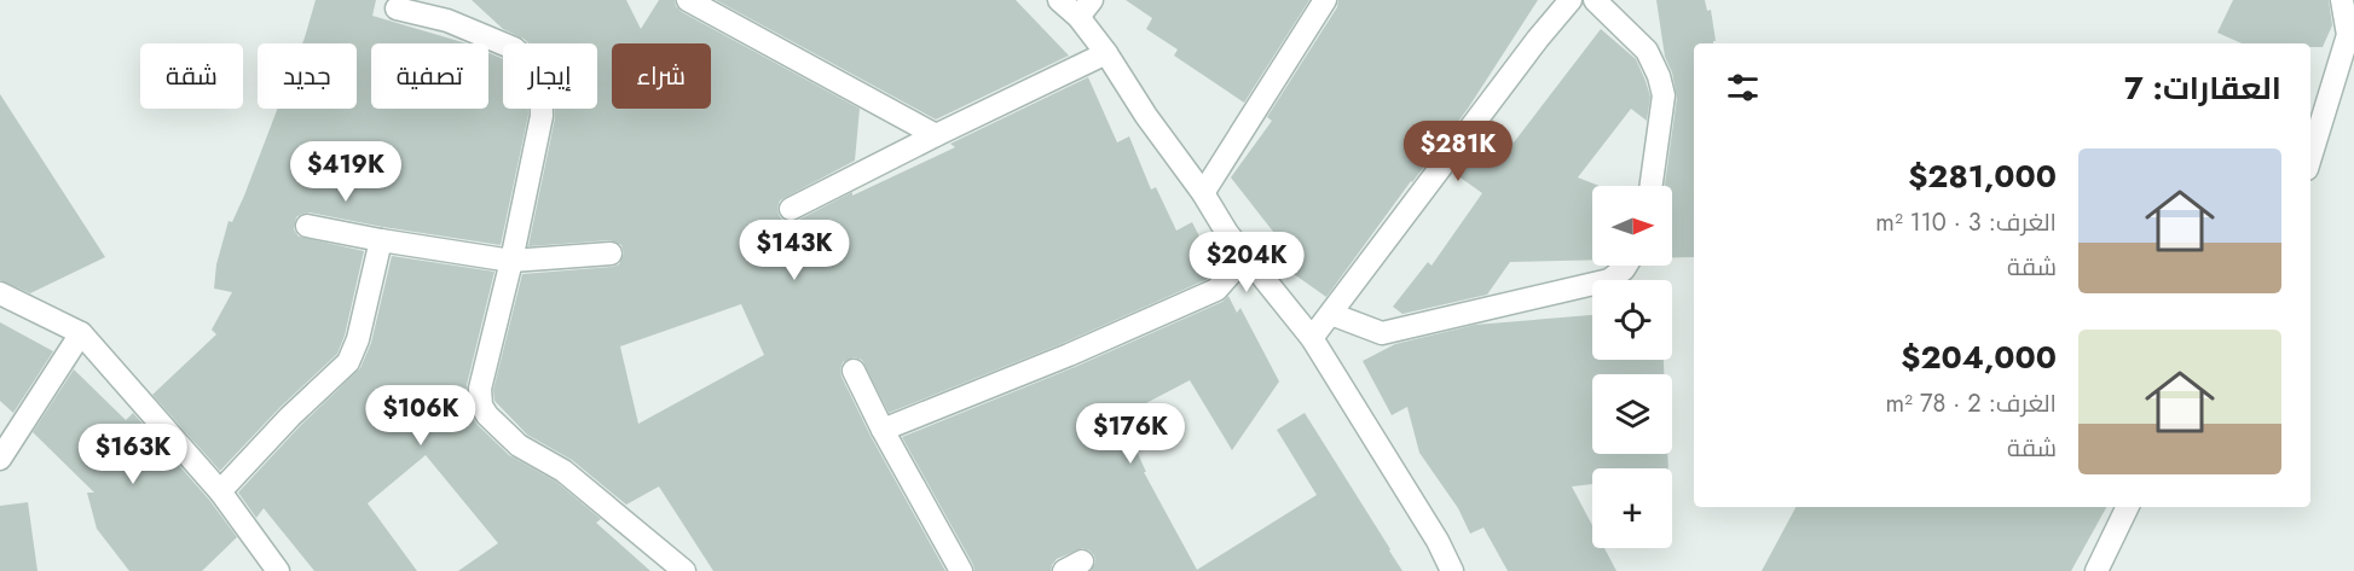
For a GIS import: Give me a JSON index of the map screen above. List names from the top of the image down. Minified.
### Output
{"north":"right","page":{"chip":["شراء","إيجار","تصفية","جديد","شقة"],"heading":"العقارات: 7","price":["$281K","$419K","$143K","$204K","$106K","$176K","$163K"],"list":[{"name":"$281,000","note":"الغرف: 3 · 110 m² · شقة"},{"name":"$204,000","note":"الغرف: 2 · 78 m² · شقة"}],"map_buttons":"+"}}
